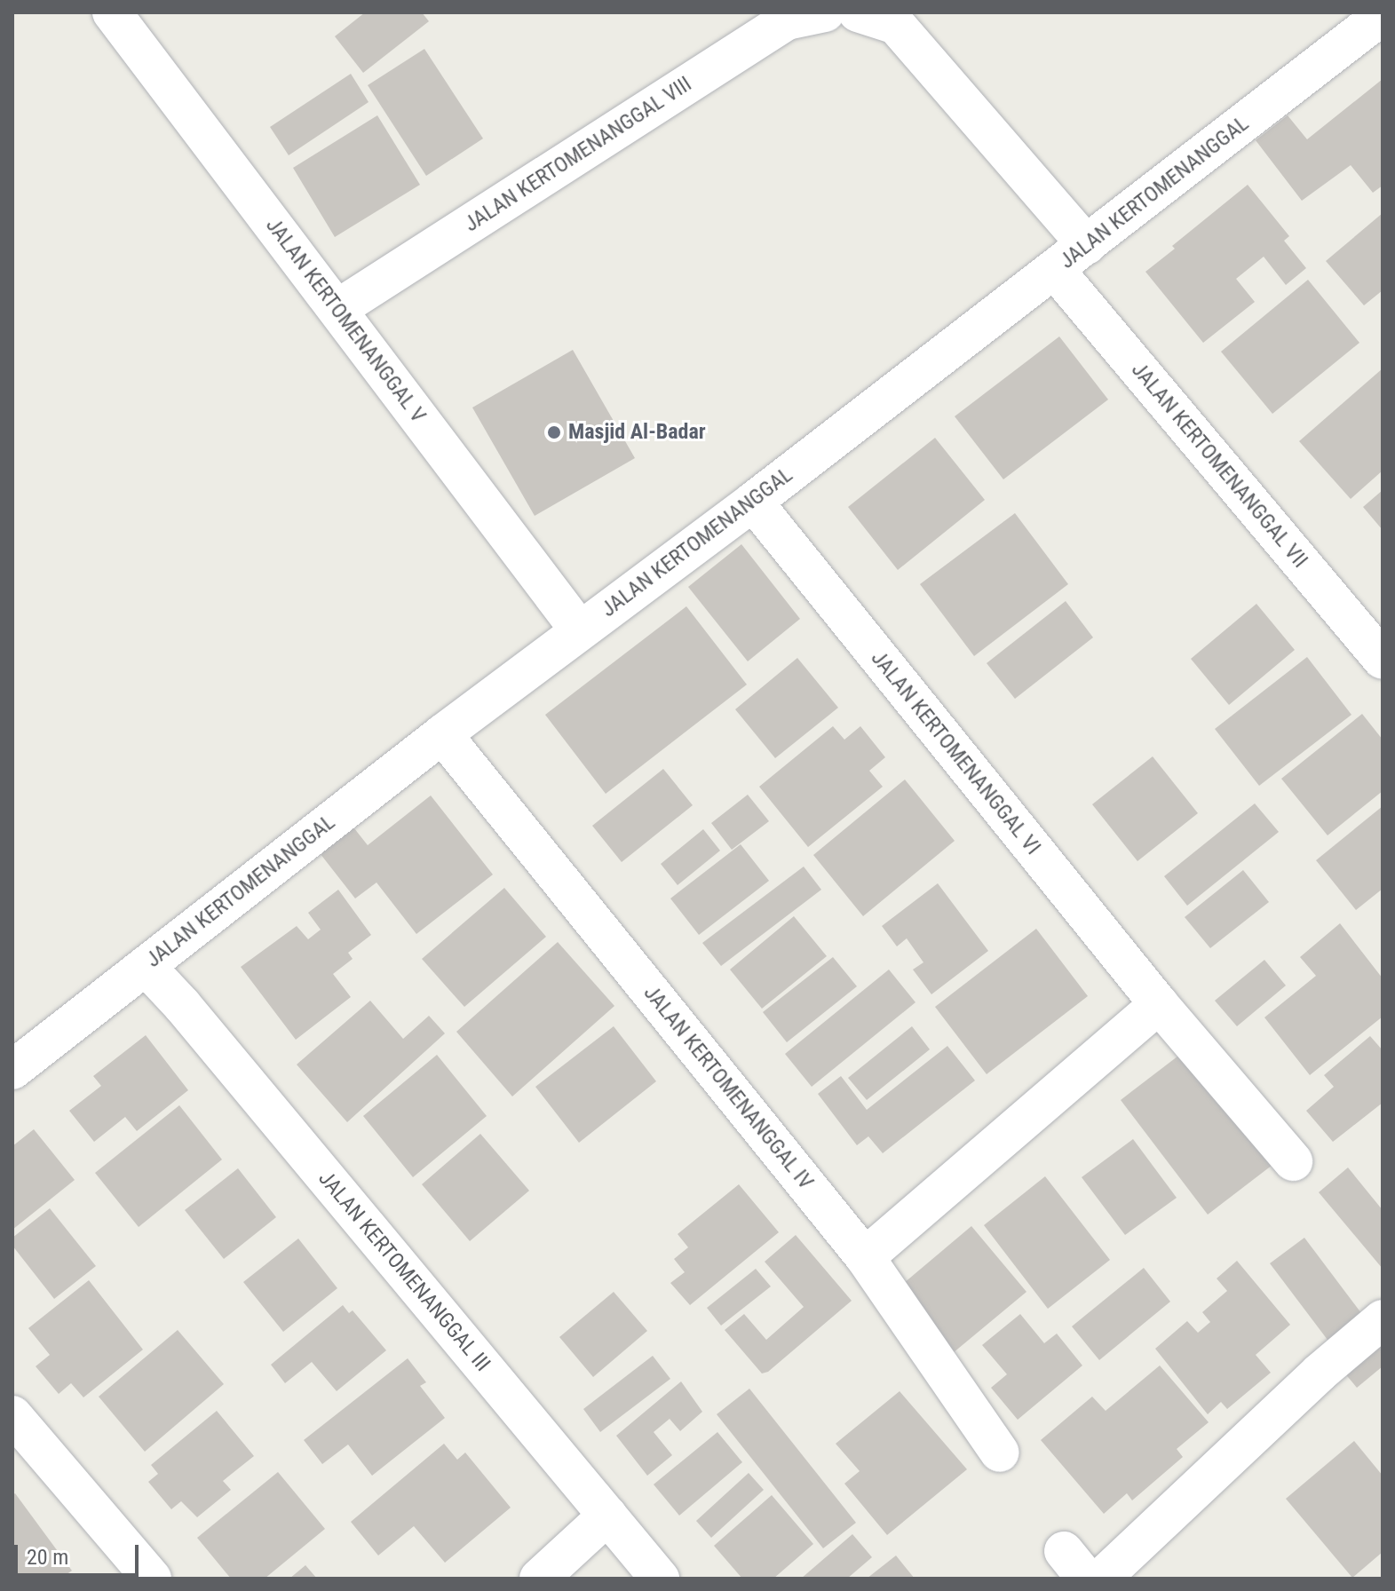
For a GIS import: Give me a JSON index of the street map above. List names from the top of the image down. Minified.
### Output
{"streets":{"street":["JALAN KERTOMENANGGAL VIII","JALAN KERTOMENANGGAL","JALAN KERTOMENANGGAL V","JALAN KERTOMENANGGAL VII","JALAN KERTOMENANGGAL VI","JALAN KERTOMENANGGAL IV","JALAN KERTOMENANGGAL III"]},"crossings":[["JALAN KERTOMENANGGAL VIII","JALAN KERTOMENANGGAL V"],["JALAN KERTOMENANGGAL","JALAN KERTOMENANGGAL V"],["JALAN KERTOMENANGGAL","JALAN KERTOMENANGGAL VII"],["JALAN KERTOMENANGGAL","JALAN KERTOMENANGGAL VI"],["JALAN KERTOMENANGGAL","JALAN KERTOMENANGGAL IV"],["JALAN KERTOMENANGGAL","JALAN KERTOMENANGGAL III"]],"places":["Masjid Al-Badar"],"scale_bar":"20 m"}
